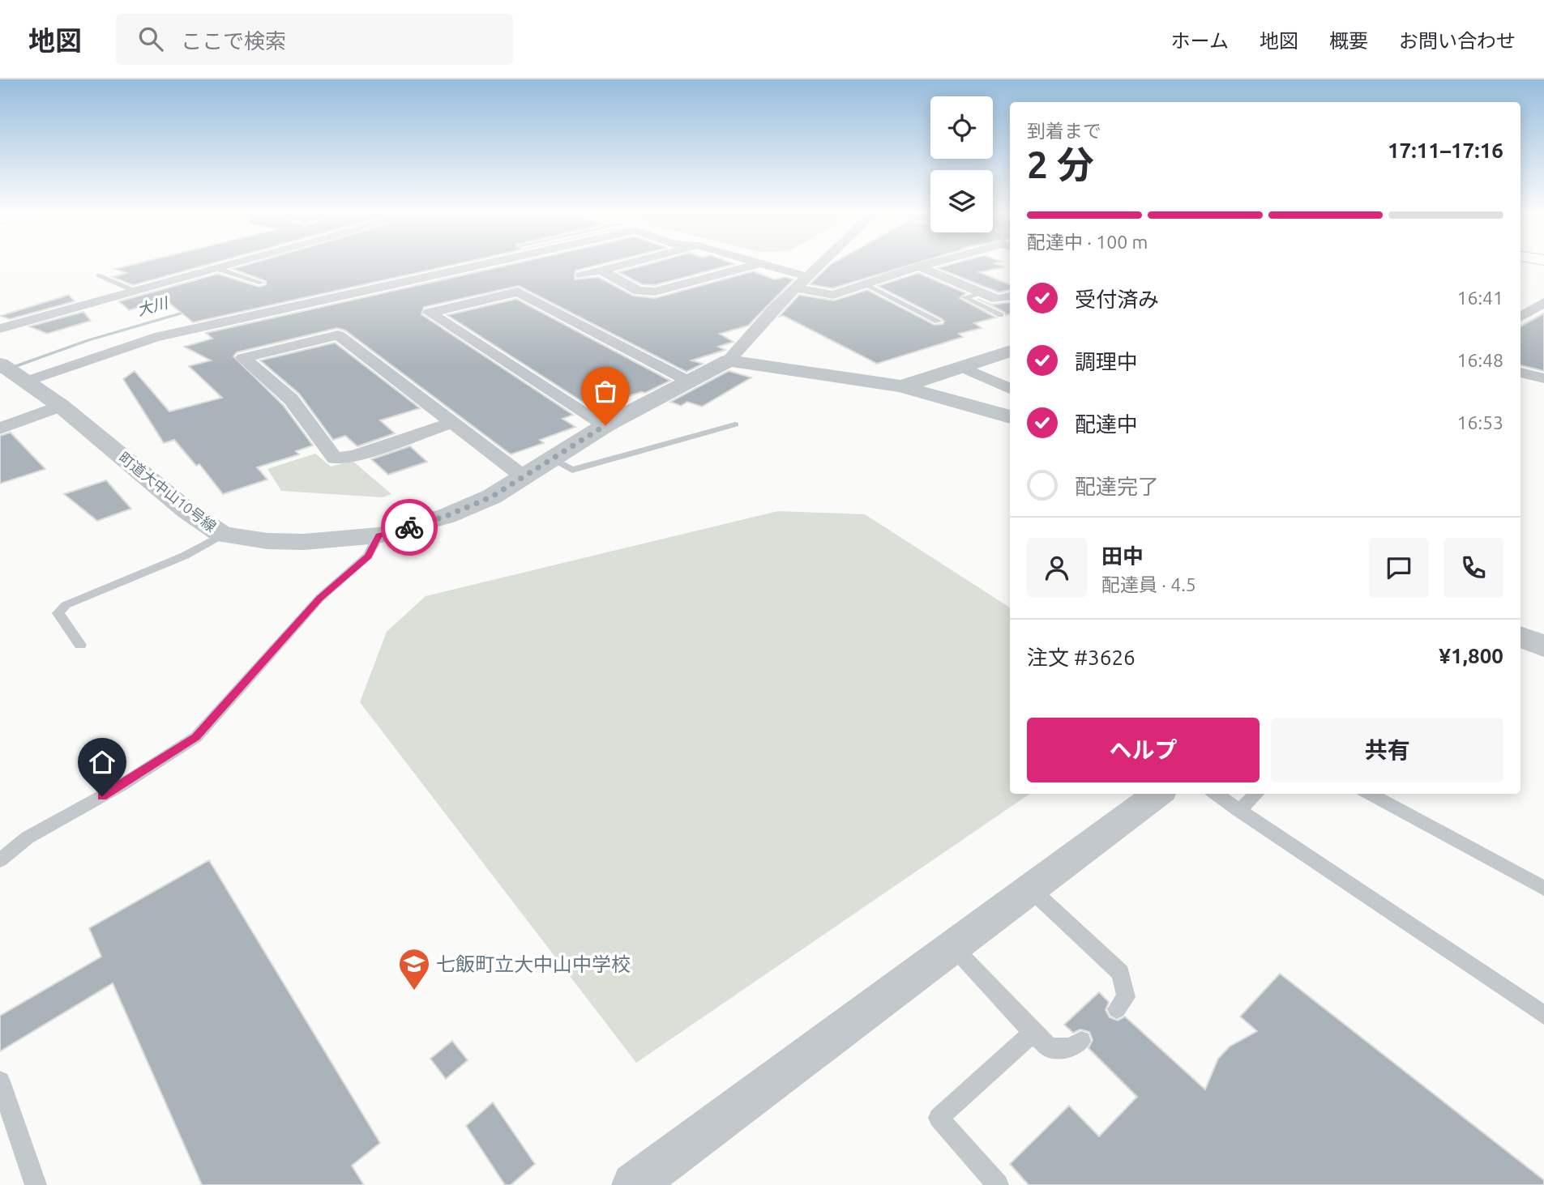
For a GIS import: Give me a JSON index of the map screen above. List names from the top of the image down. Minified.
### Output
{"streets":{"street":["町道大中山10号線"]},"water":["大川"],"places":{"school or university":["七飯町立大中山中学校"]},"page":{"header":"地図","search":"ここで検索","nav":["ホーム","地図","概要","お問い合わせ"],"heading":["2 分","到着まで","17:11–17:16"],"panel":["田中","配達員 · 4.5","注文 #3626","¥1,800"],"bar":"配達中 · 100 m","list":[["受付済み","16:41"],["調理中","16:48"],["配達中","16:53"],"配達完了"],"buttons":["ヘルプ","共有"]}}
